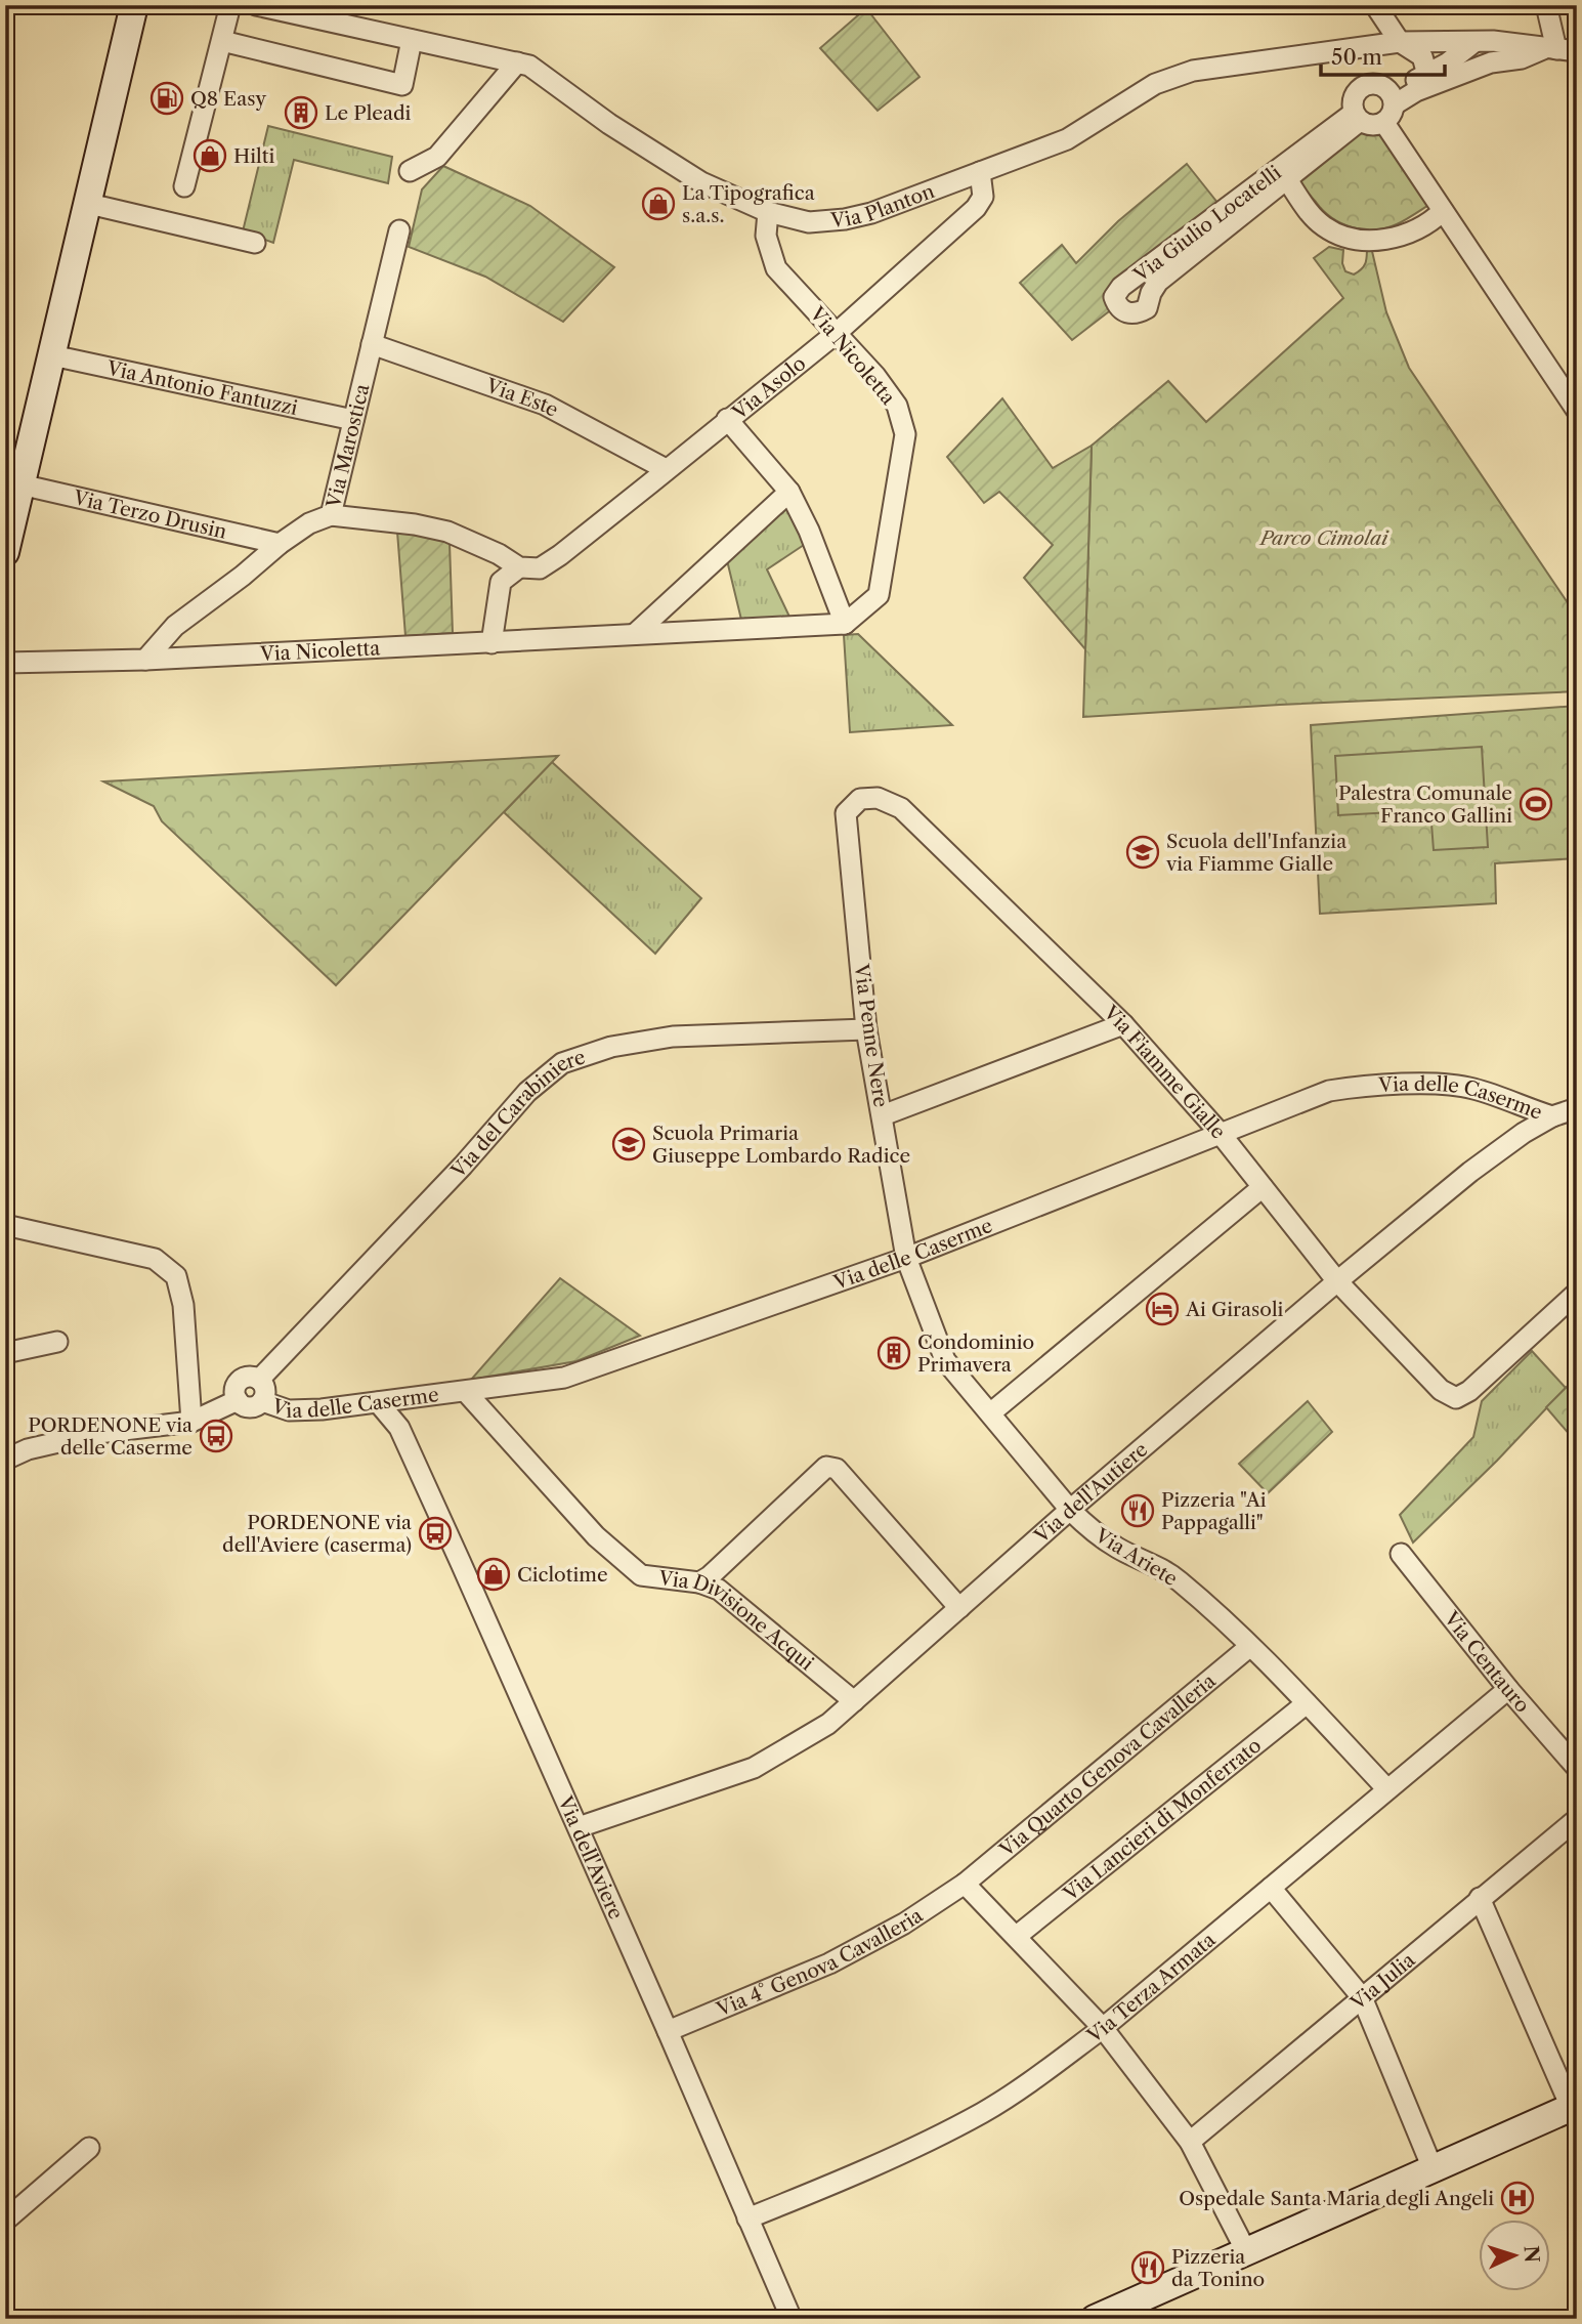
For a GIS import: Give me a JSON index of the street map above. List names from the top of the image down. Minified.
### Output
{"streets":{"street":["Via Planton","Via Giulio Locatelli","Via Nicoletta","Via Antonio Fantuzzi","Via Asolo","Via Este","Via Marostica","Via Terzo Drusin","Via Penne Nere","Via Fiamme Gialle","Via delle Caserme","Via del Carabiniere","Via dell'Autiere","Via Ariete","Via Divisione Acqui","Via Centauro","Via Quarto Genova Cavalleria","Via Lancieri di Monferrato","Via dell'Aviere","Via 4° Genova Cavalleria","Via Julia","Via Terza Armata"]},"crossings":[["Via Planton","Via Nicoletta"],["Via Planton","Via Asolo"],["Via Nicoletta","Via Asolo"],["Via Nicoletta","Via Marostica"],["Via Antonio Fantuzzi","Via Marostica"],["Via Asolo","Via Este"],["Via Este","Via Marostica"],["Via Marostica","Via Terzo Drusin"],["Via Penne Nere","Via Fiamme Gialle"],["Via Penne Nere","Via delle Caserme"],["Via Penne Nere","Via del Carabiniere"],["Via Penne Nere","Via Ariete"],["Via Fiamme Gialle","Via delle Caserme"],["Via Fiamme Gialle","Via dell'Autiere"],["Via delle Caserme","Via del Carabiniere"],["Via delle Caserme","Via dell'Autiere"],["Via delle Caserme","Via Ariete"],["Via delle Caserme","Via Divisione Acqui"],["Via delle Caserme","Via dell'Aviere"],["Via dell'Autiere","Via Ariete"],["Via dell'Autiere","Via Divisione Acqui"],["Via dell'Autiere","Via dell'Aviere"],["Via Ariete","Via Quarto Genova Cavalleria"],["Via Ariete","Via Lancieri di Monferrato"],["Via Ariete","Via Terza Armata"],["Via Centauro","Via Terza Armata"],["Via Quarto Genova Cavalleria","Via 4° Genova Cavalleria"],["Via dell'Aviere","Via 4° Genova Cavalleria"],["Via dell'Aviere","Via Terza Armata"]],"parks":["Parco Cimolai"],"places":{"fuel station":["Q8 Easy"],"building":["Le Pleadi","Condominio Primavera"],"shop":["Hilti","La Tipografica s.a.s.","Ciclotime"],"sports":["Palestra Comunale Franco Gallini"],"school or university":["Scuola dell'Infanzia via Fiamme Gialle","Scuola Primaria Giuseppe Lombardo Radice"],"hotel":["Ai Girasoli"],"bus stop":["PORDENONE via delle Caserme","PORDENONE via dell'Aviere (caserma)"],"restaurant":["Pizzeria \"Ai Pappagalli\"","Pizzeria da Tonino"],"hospital":["Ospedale Santa Maria degli Angeli"]},"scale_bar":"50 m","north":"right"}
